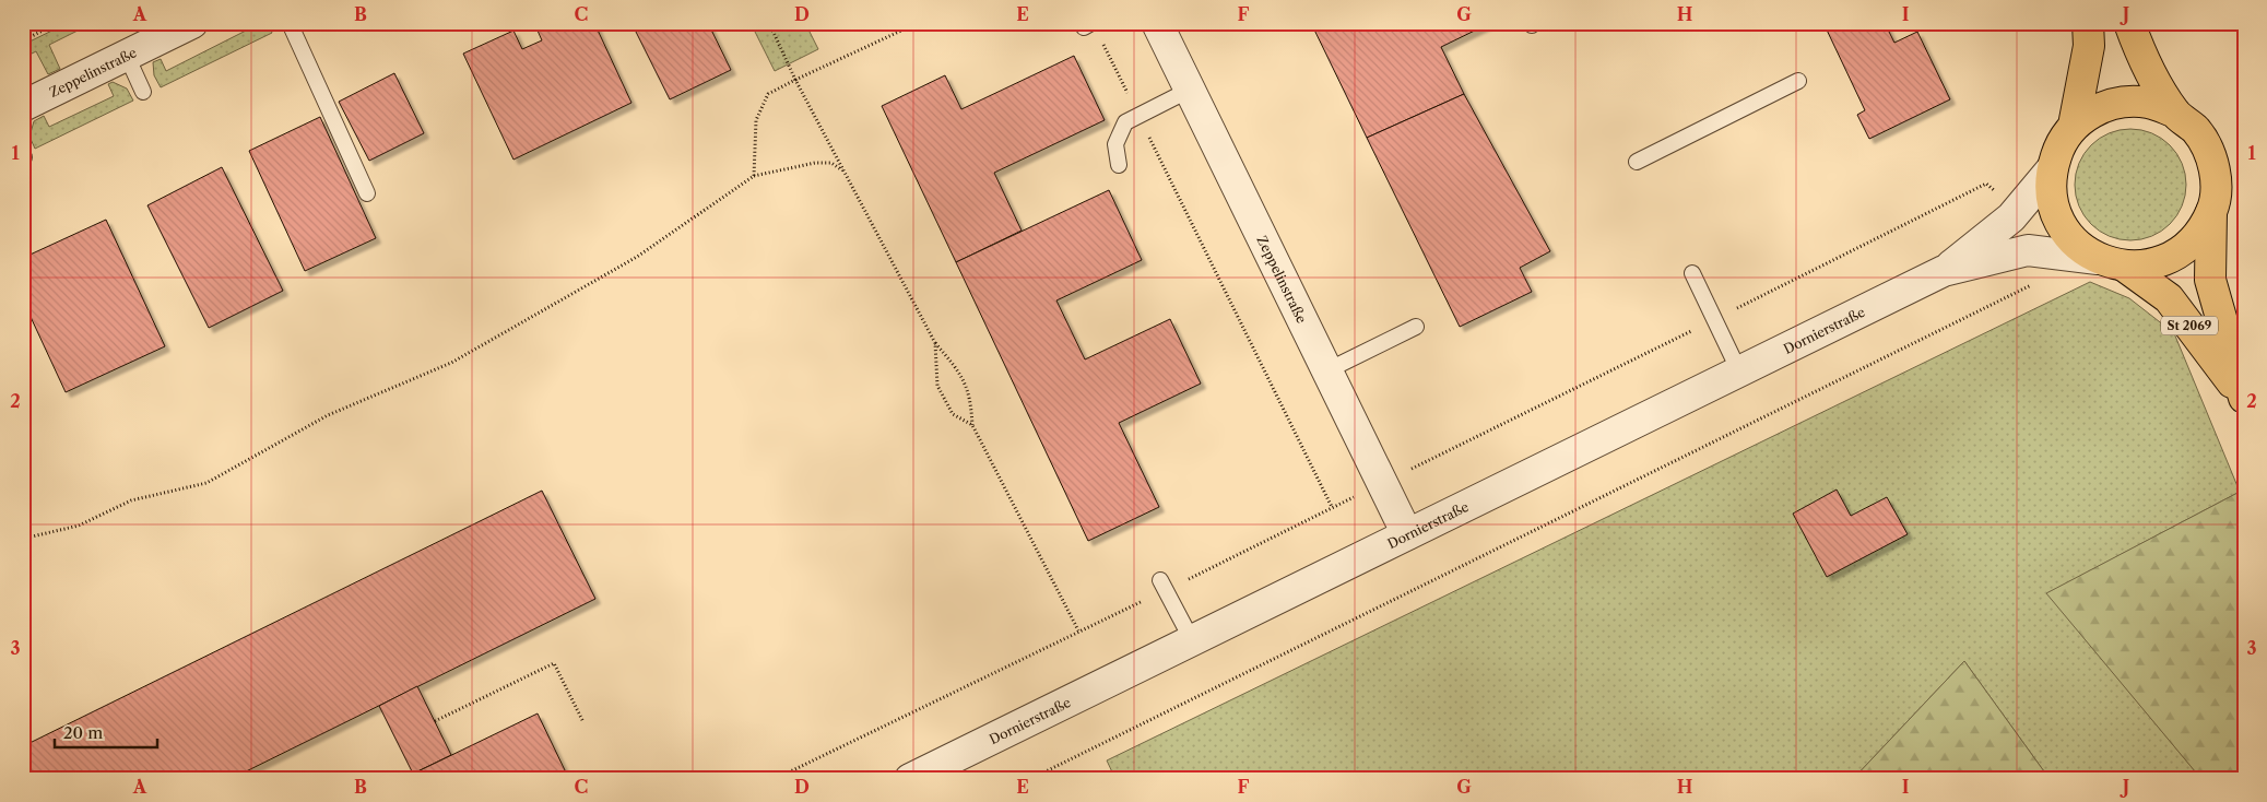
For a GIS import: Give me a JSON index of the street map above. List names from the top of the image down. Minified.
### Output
{"streets":{"main road":["St 2069"],"street":["Zeppelinstraße","Dornierstraße"]},"crossings":[["Zeppelinstraße","Dornierstraße"],["St 2069","Dornierstraße"]],"scale_bar":"20 m","grid":{"columns":["A","B","C","D","E","F","G","H","I","J"],"rows":["1","2","3"]}}
